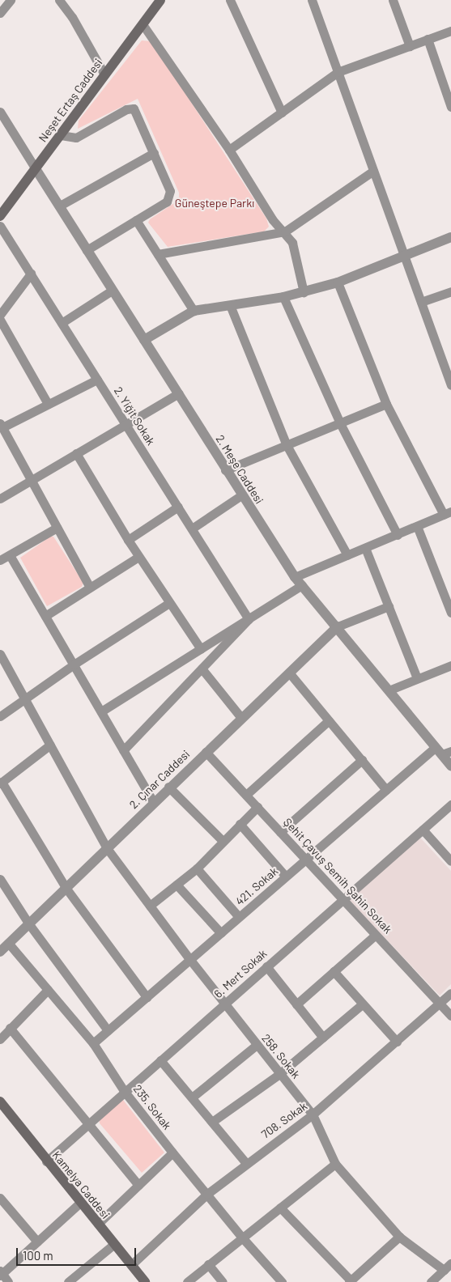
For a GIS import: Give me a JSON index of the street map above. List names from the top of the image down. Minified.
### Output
{"streets":{"main road":["Neşet Ertaş Caddesi","Kamelya Caddesi"],"street":["2. Yiğit Sokak","2. Meşe Caddesi","2. Çınar Caddesi","Şehit Çavuş Semih Şahin Sokak","421. Sokak","6. Mert Sokak","258. Sokak","235. Sokak","708. Sokak"]},"crossings":[["Neşet Ertaş Caddesi","2. Meşe Caddesi"],["2. Meşe Caddesi","2. Çınar Caddesi"],["2. Meşe Caddesi","421. Sokak"],["2. Çınar Caddesi","Şehit Çavuş Semih Şahin Sokak"],["2. Çınar Caddesi","258. Sokak"],["2. Çınar Caddesi","235. Sokak"],["Şehit Çavuş Semih Şahin Sokak","421. Sokak"],["Şehit Çavuş Semih Şahin Sokak","6. Mert Sokak"],["Şehit Çavuş Semih Şahin Sokak","708. Sokak"],["421. Sokak","258. Sokak"],["421. Sokak","235. Sokak"],["6. Mert Sokak","258. Sokak"],["6. Mert Sokak","235. Sokak"],["6. Mert Sokak","Kamelya Caddesi"],["258. Sokak","708. Sokak"],["235. Sokak","708. Sokak"],["708. Sokak","Kamelya Caddesi"]],"parks":["Güneştepe Parkı"],"scale_bar":"100 m"}
